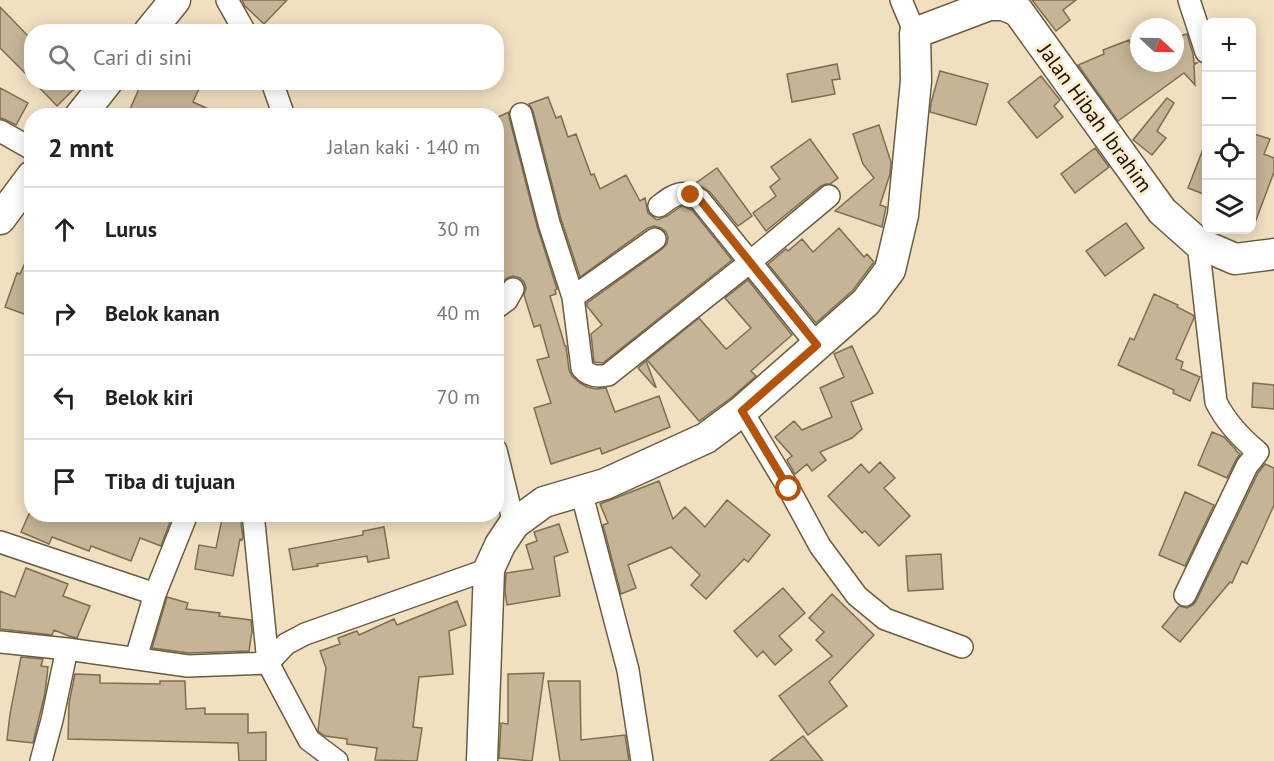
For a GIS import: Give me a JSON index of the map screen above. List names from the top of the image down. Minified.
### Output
{"streets":{"street":["Jalan Hibah Ibrahim"]},"north":"right","page":{"map_buttons":["+","−"],"search":"Cari di sini","heading":["2 mnt","Jalan kaki · 140 m"],"list":[["Lurus","30 m"],["Belok kanan","40 m"],["Belok kiri","70 m"],"Tiba di tujuan"]}}
